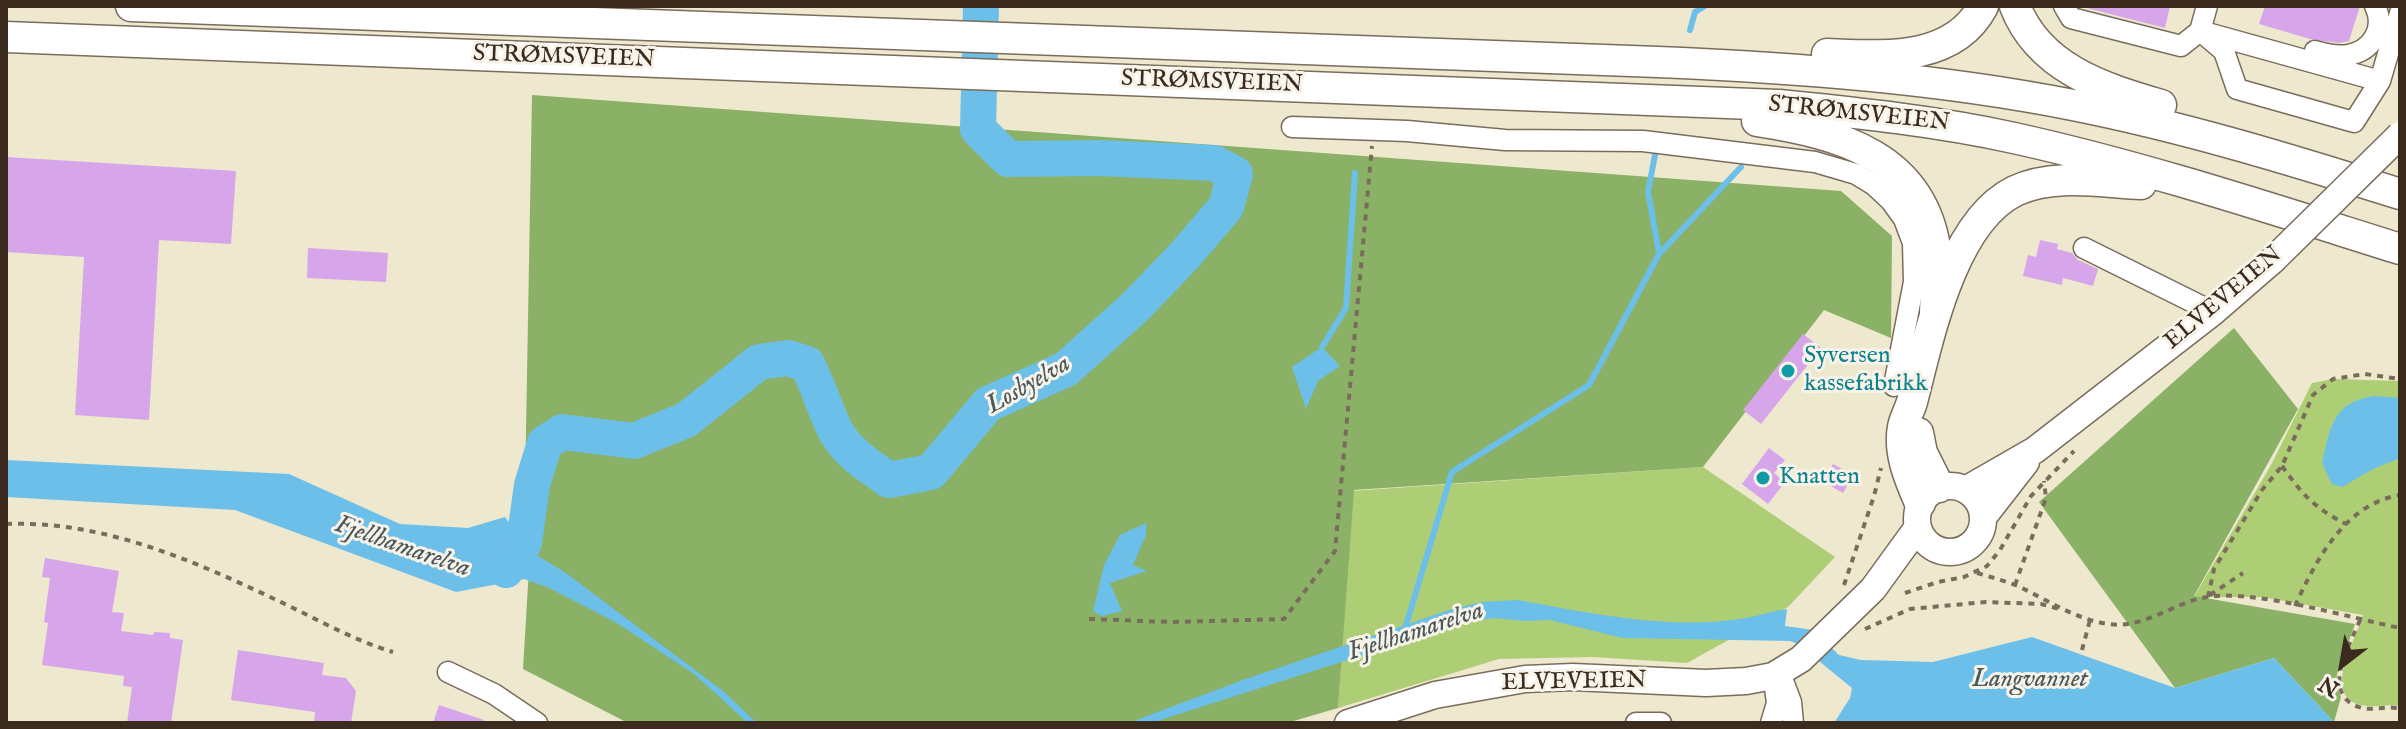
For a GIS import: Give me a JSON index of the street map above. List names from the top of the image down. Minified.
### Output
{"streets":{"highway":["STRØMSVEIEN"],"main road":["ELVEVEIEN"]},"water":["Losbyelva","Fjellhamarelva","Langvannet"],"places":["Syversen kassefabrikk","Knatten"],"north":"bottom left"}
